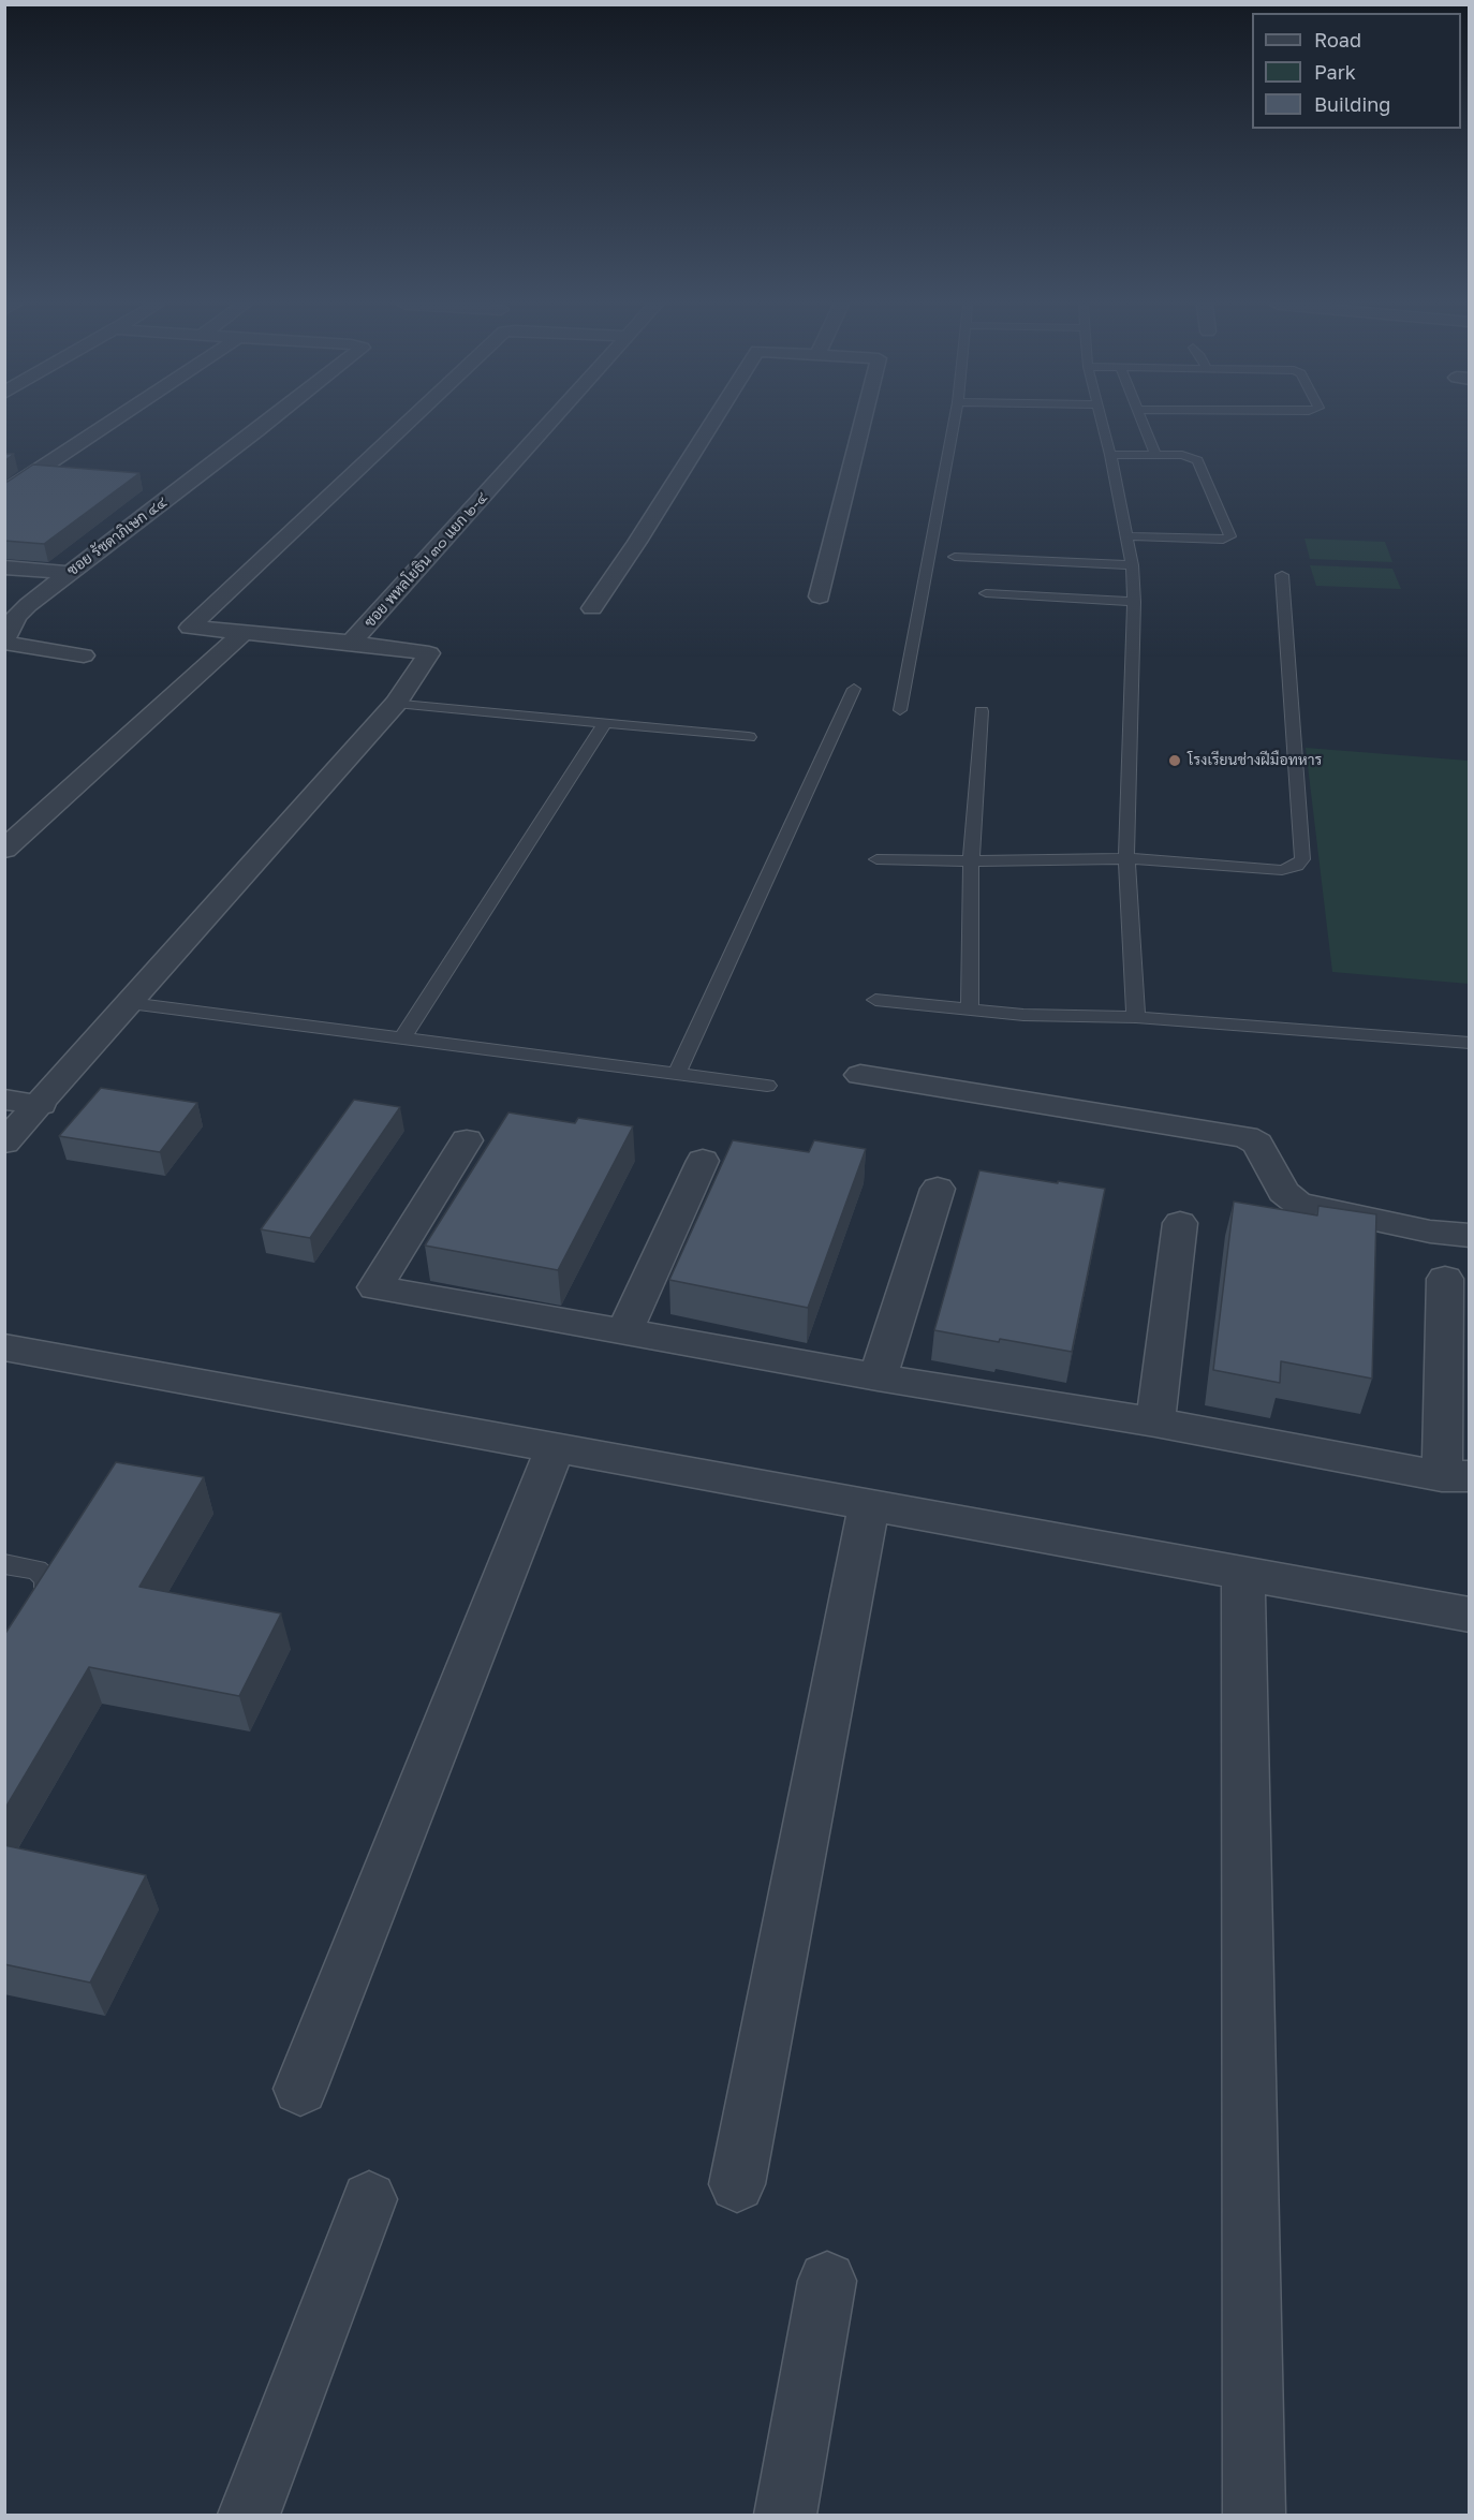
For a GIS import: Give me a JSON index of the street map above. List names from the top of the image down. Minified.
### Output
{"streets":{"street":["ซอย รัชดาภิเษก ๔๔","ซอย พหลโยธิน ๓๐ แยก ๒-๔"]},"places":["โรงเรียนช่างฝีมือทหาร"],"legend":["Road","Park","Building"]}
